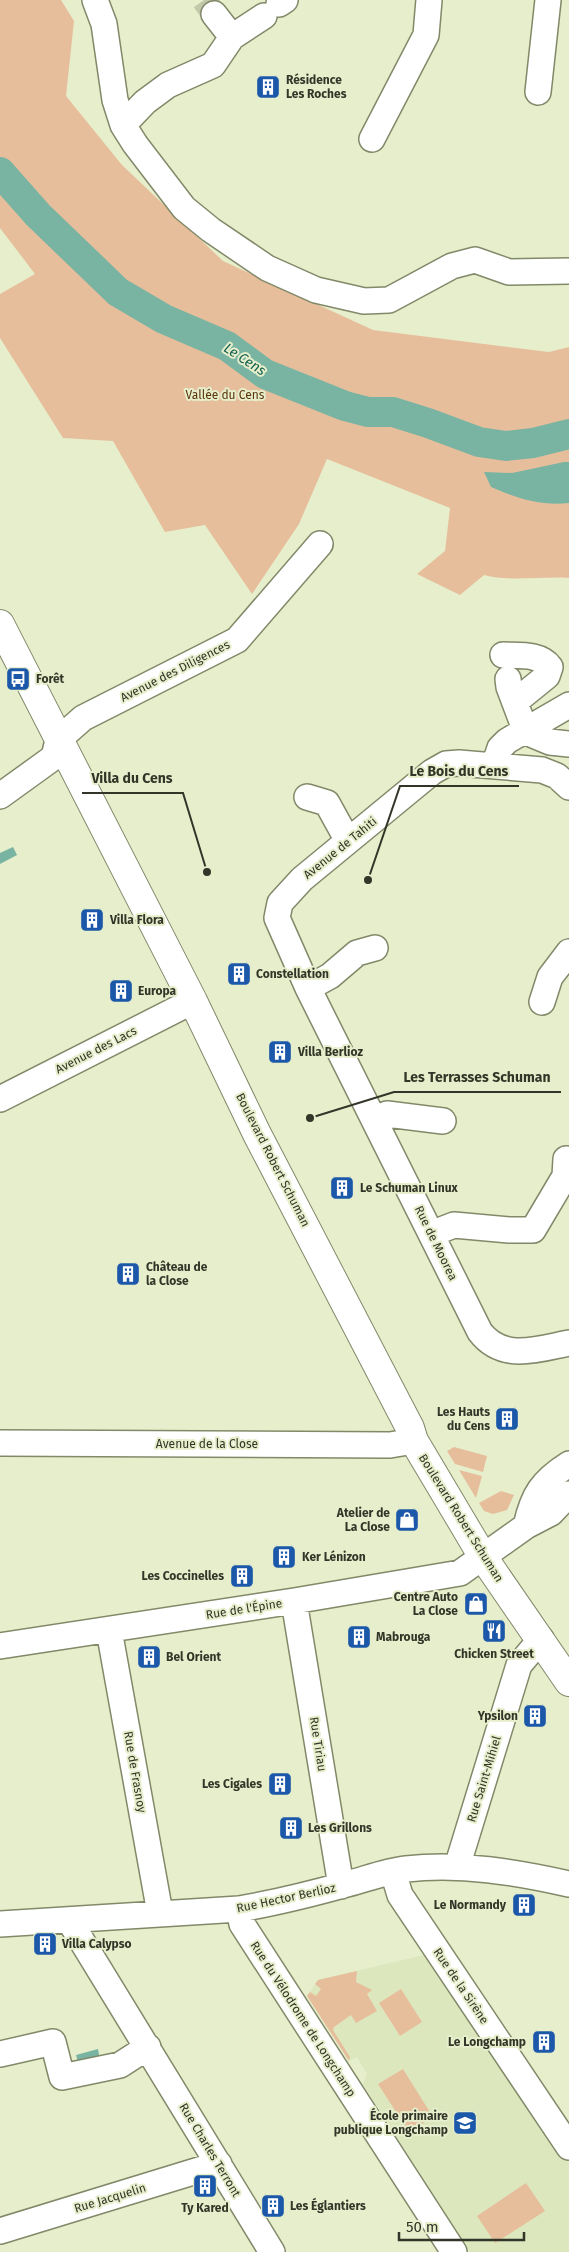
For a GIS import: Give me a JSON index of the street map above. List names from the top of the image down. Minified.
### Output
{"streets":{"main road":["Boulevard Robert Schuman"],"street":["Avenue des Diligences","Avenue de Tahiti","Avenue des Lacs","Rue de Moorea","Avenue de la Close","Rue de l'Épine","Rue Tiriau","Rue de Frasnoy","Rue Saint-Mihiel","Rue Hector Berlioz","Rue de la Sirène","Rue du Vélodrome de Longchamp","Rue Charles Terront","Rue Jacquelin"]},"crossings":[["Avenue des Diligences","Boulevard Robert Schuman"],["Avenue de Tahiti","Rue de Moorea"],["Avenue des Lacs","Boulevard Robert Schuman"],["Boulevard Robert Schuman","Avenue de la Close"],["Boulevard Robert Schuman","Rue de l'Épine"],["Boulevard Robert Schuman","Rue Saint-Mihiel"],["Rue de l'Épine","Rue Tiriau"],["Rue de l'Épine","Rue de Frasnoy"],["Rue Tiriau","Rue Hector Berlioz"],["Rue de Frasnoy","Rue Hector Berlioz"],["Rue Saint-Mihiel","Rue Hector Berlioz"],["Rue Hector Berlioz","Rue de la Sirène"],["Rue Hector Berlioz","Rue du Vélodrome de Longchamp"],["Rue Hector Berlioz","Rue Charles Terront"],["Rue Charles Terront","Rue Jacquelin"]],"water":["Le Cens"],"parks":["Vallée du Cens"],"places":{"building":["Résidence Les Roches","Villa Flora","Constellation","Europa","Villa Berlioz","Le Schuman Linux","Château de la Close","Les Hauts du Cens","Ker Lénizon","Les Coccinelles","Mabrouga","Bel Orient","Ypsilon","Les Cigales","Les Grillons","Le Normandy","Villa Calypso","Le Longchamp","Ty Kared","Les Églantiers"],"bus stop":["Forêt"],"other":["Villa du Cens","Le Bois du Cens","Les Terrasses Schuman"],"shop":["Atelier de La Close","Centre Auto La Close"],"restaurant":["Chicken Street"],"school or university":["École primaire publique Longchamp"]},"scale_bar":"50 m"}
